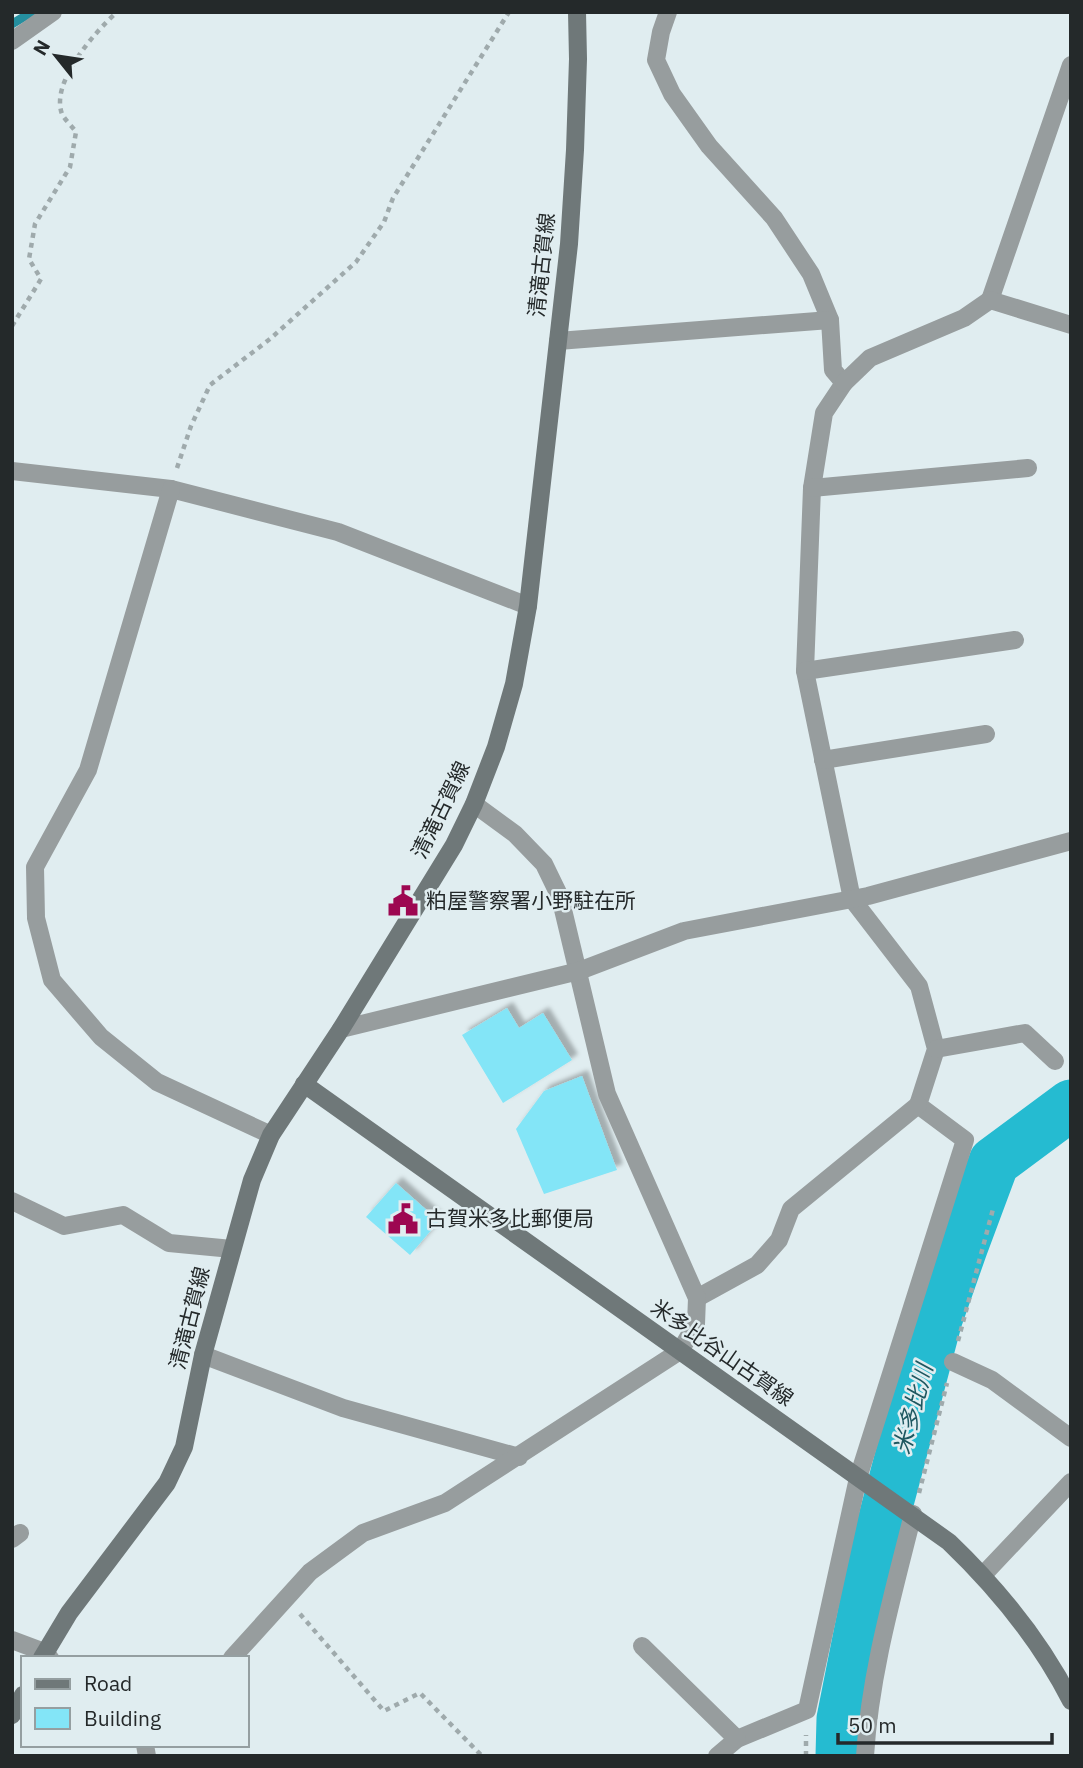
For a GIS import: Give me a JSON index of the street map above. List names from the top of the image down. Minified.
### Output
{"streets":{"main road":["清滝古賀線","米多比谷山古賀線"]},"crossings":[["清滝古賀線","米多比谷山古賀線"]],"water":["米多比川"],"places":{"public building":["粕屋警察署小野駐在所","古賀米多比郵便局"]},"legend":["Road","Building"],"scale_bar":"50 m","north":"top left"}
